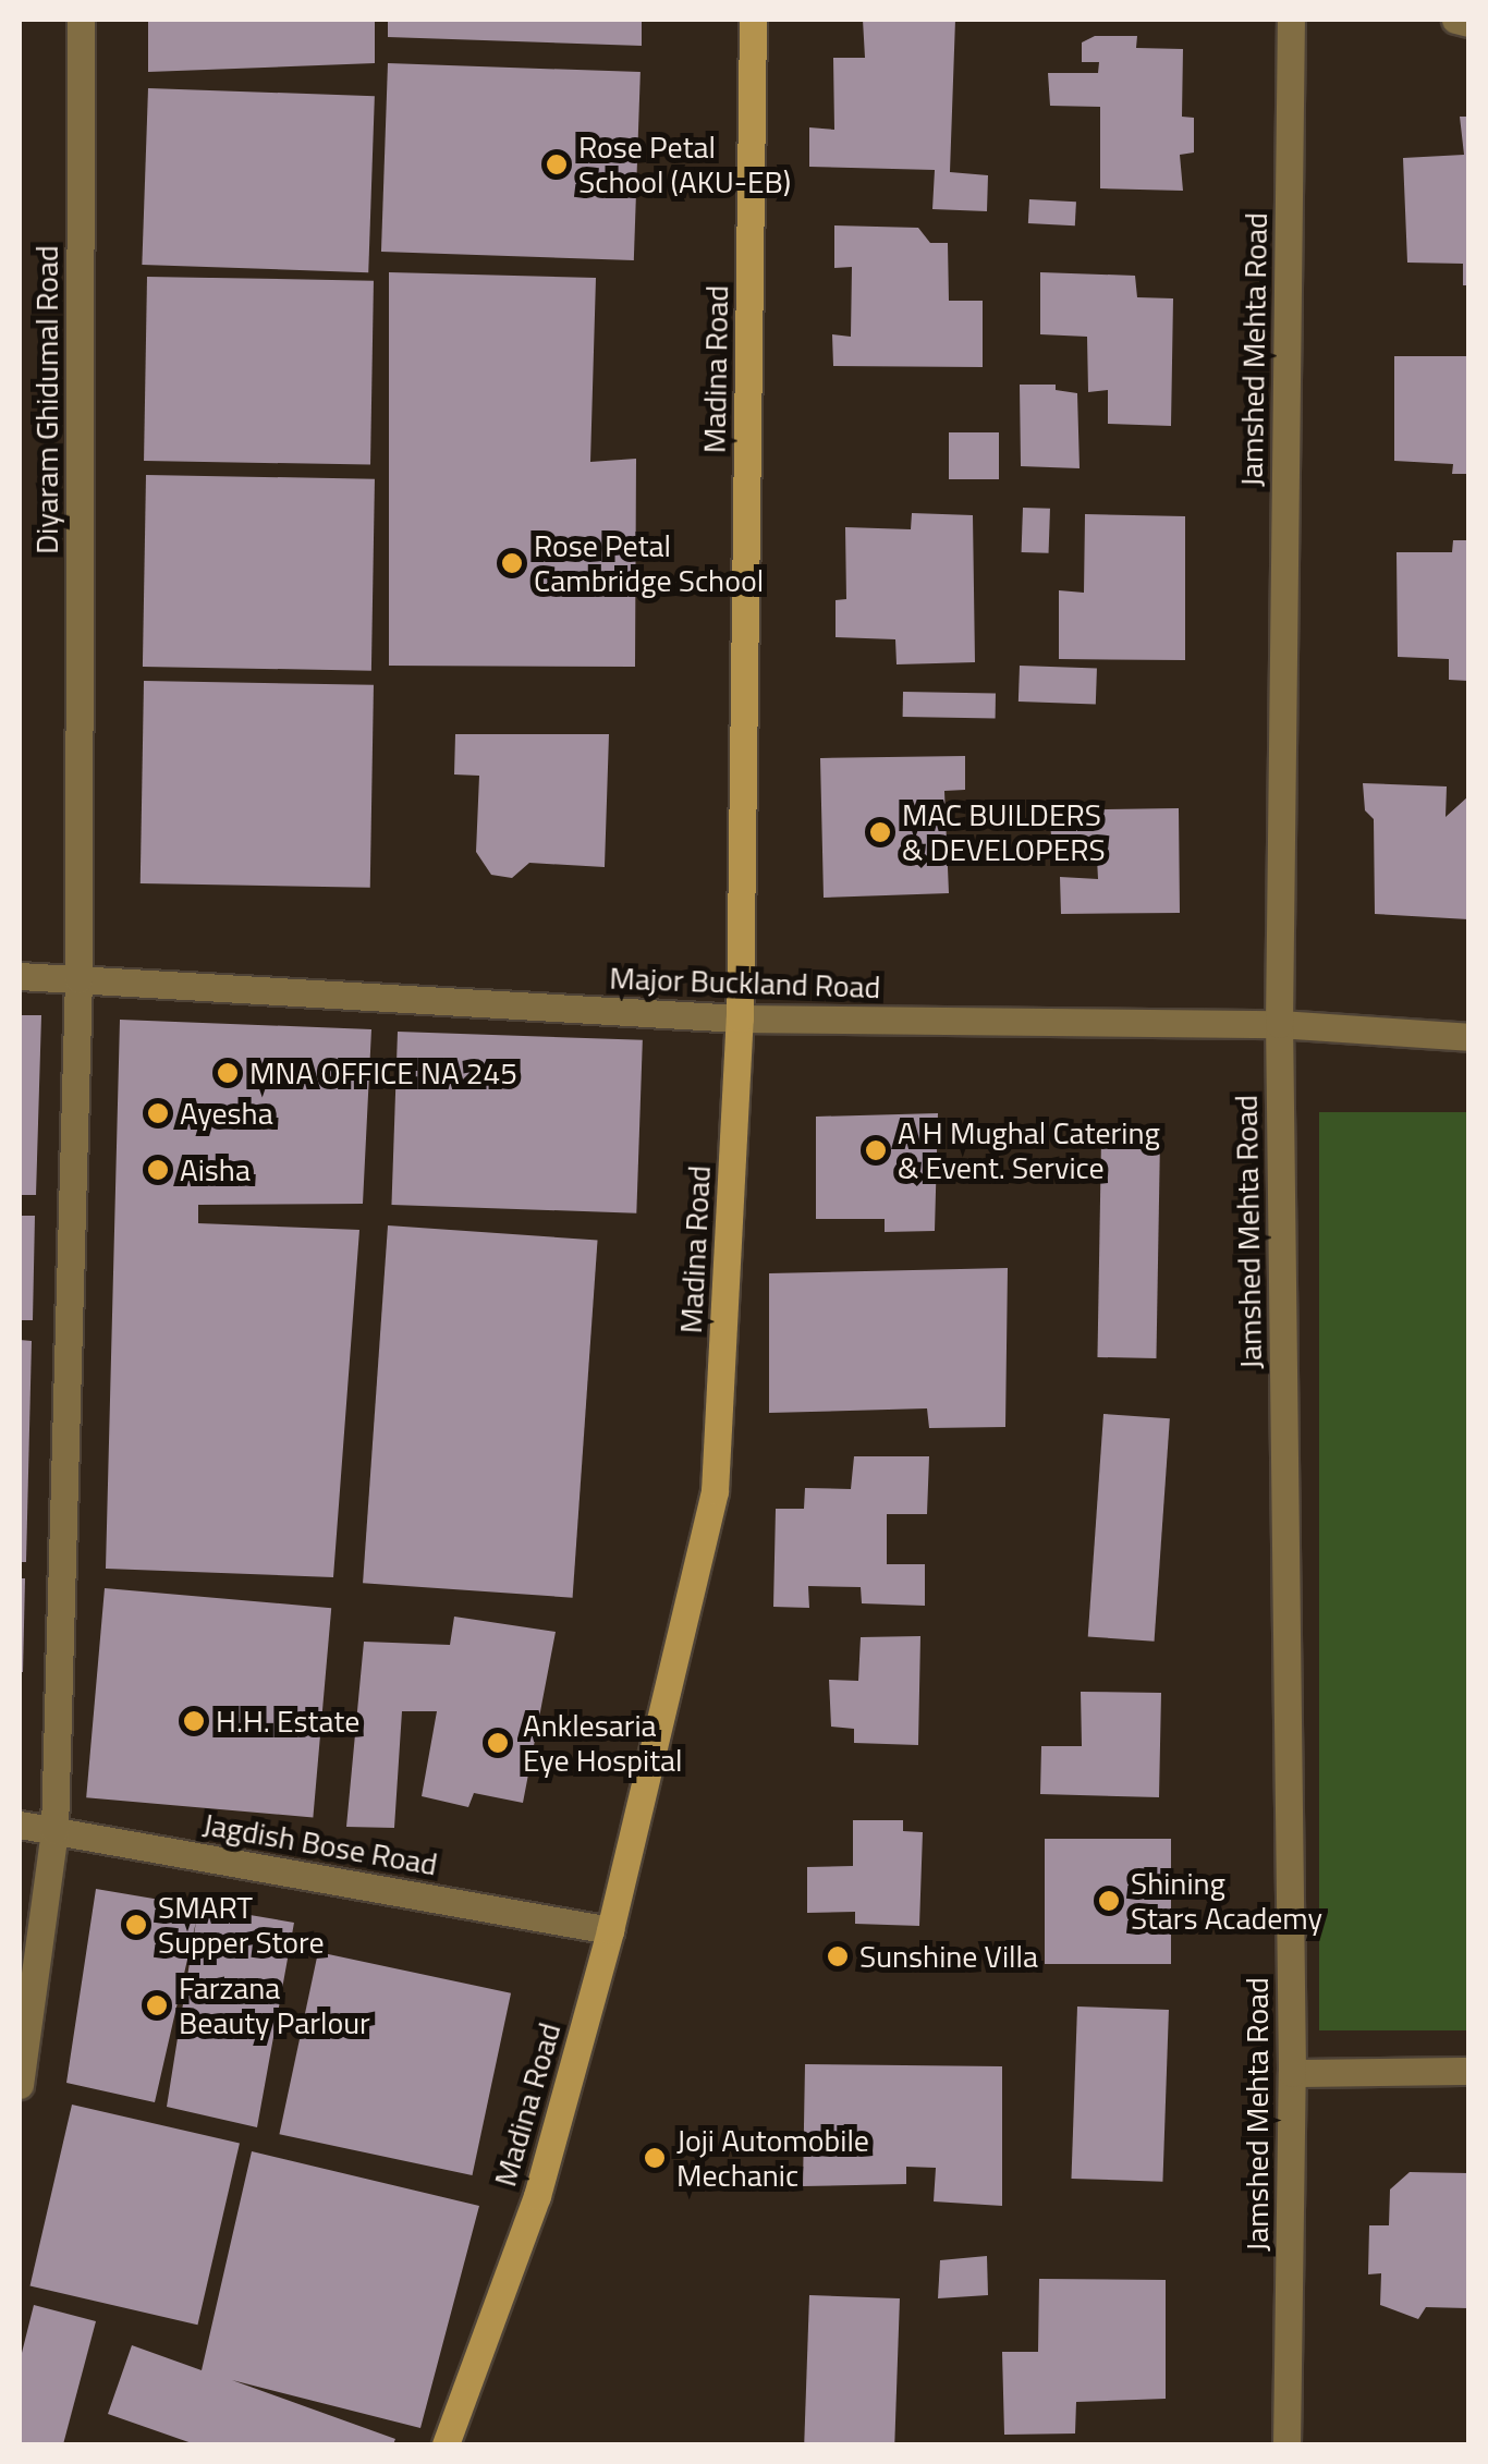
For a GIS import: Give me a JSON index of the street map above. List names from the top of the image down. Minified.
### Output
{"streets":{"main road":["Madina Road"],"street":["Jamshed Mehta Road","Diyaram Ghidumal Road","Major Buckland Road","Jagdish Bose Road"]},"crossings":[["Jamshed Mehta Road","Major Buckland Road"],["Madina Road","Major Buckland Road"],["Madina Road","Jagdish Bose Road"],["Diyaram Ghidumal Road","Major Buckland Road"],["Diyaram Ghidumal Road","Jagdish Bose Road"]],"places":["Rose Petal School (AKU-EB)","Rose Petal Cambridge School","MAC BUILDERS & DEVELOPERS","MNA OFFICE NA 245","Ayesha","A H Mughal Catering & Event. Service","Aisha","H.H. Estate","Anklesaria Eye Hospital","Shining Stars Academy","SMART Supper Store","Sunshine Villa","Farzana Beauty Parlour","Joji Automobile Mechanic"]}
